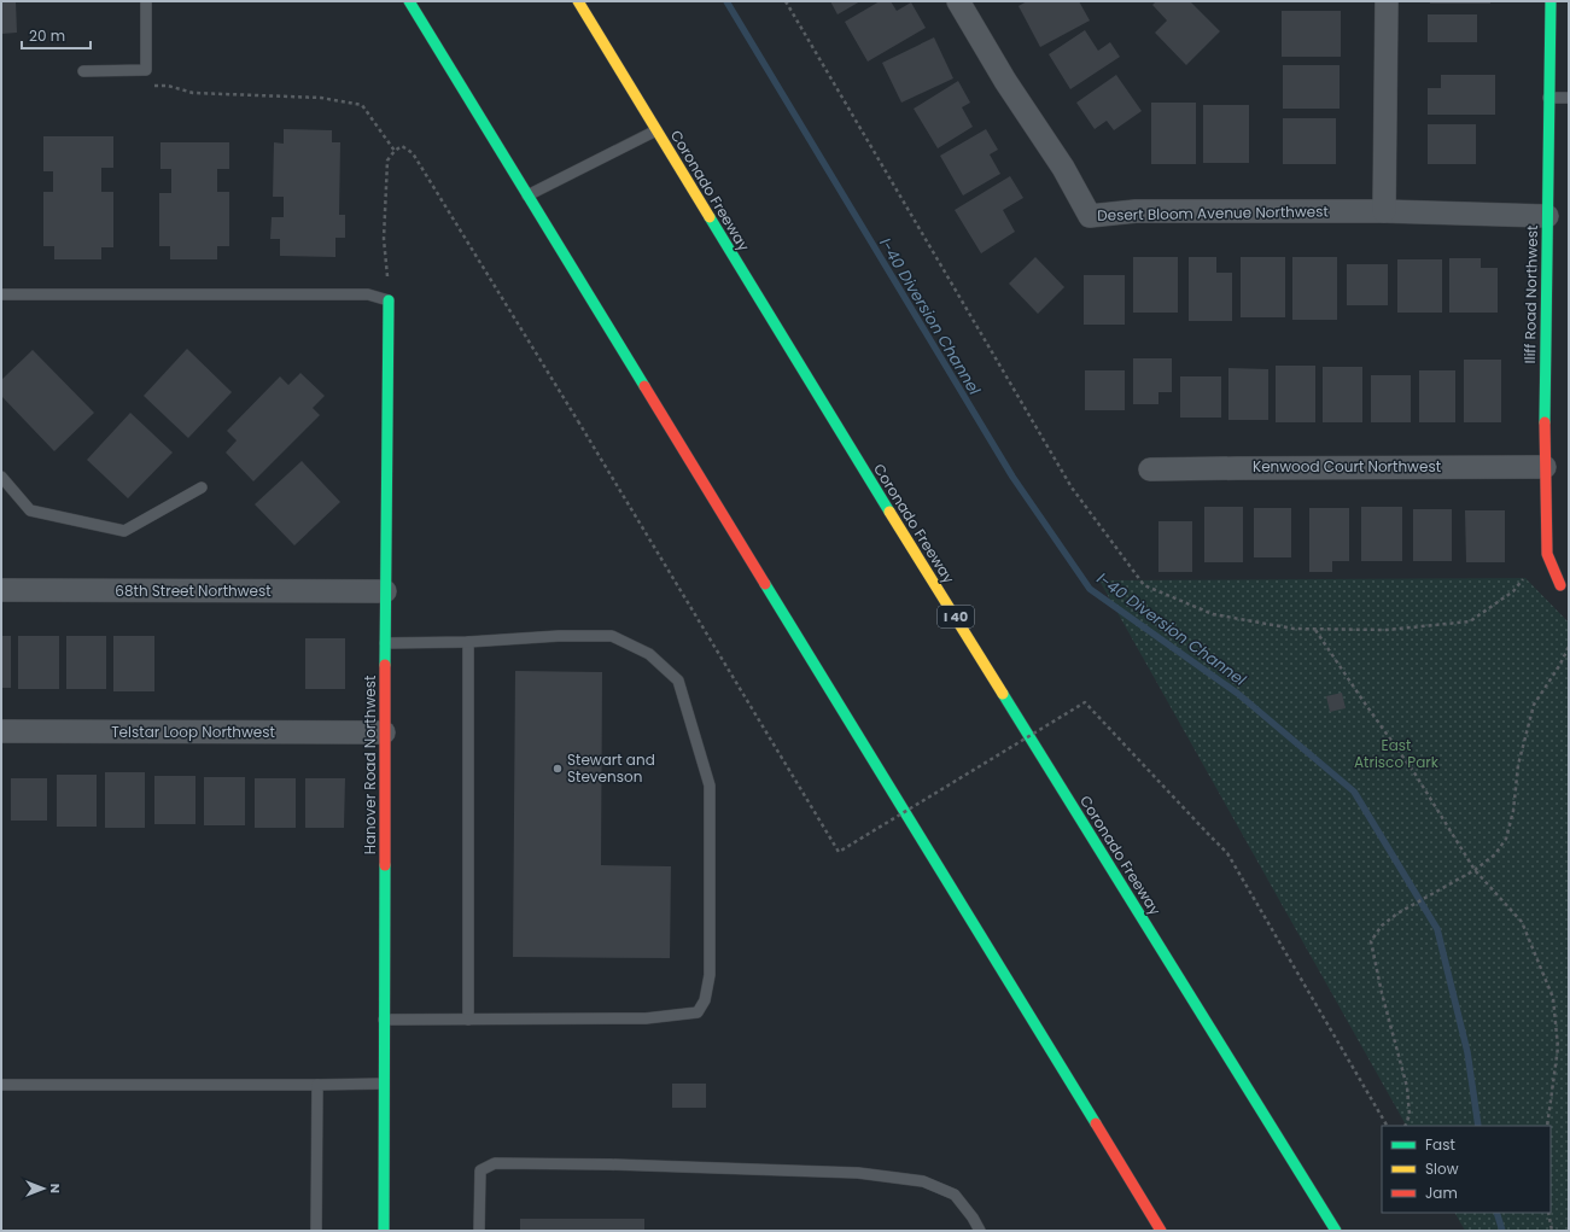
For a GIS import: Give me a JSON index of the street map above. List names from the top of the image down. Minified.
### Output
{"streets":{"main road":["Coronado Freeway","Iliff Road Northwest","I 40","Hanover Road Northwest"],"street":["Desert Bloom Avenue Northwest","Kenwood Court Northwest","68th Street Northwest","Telstar Loop Northwest"]},"crossings":[["Iliff Road Northwest","Kenwood Court Northwest"],["68th Street Northwest","Hanover Road Northwest"],["Telstar Loop Northwest","Hanover Road Northwest"]],"water":["I-40 Diversion Channel"],"parks":["East Atrisco Park"],"places":["Stewart and Stevenson"],"legend":["Fast","Slow","Jam"],"scale_bar":"20 m","north":"right"}
